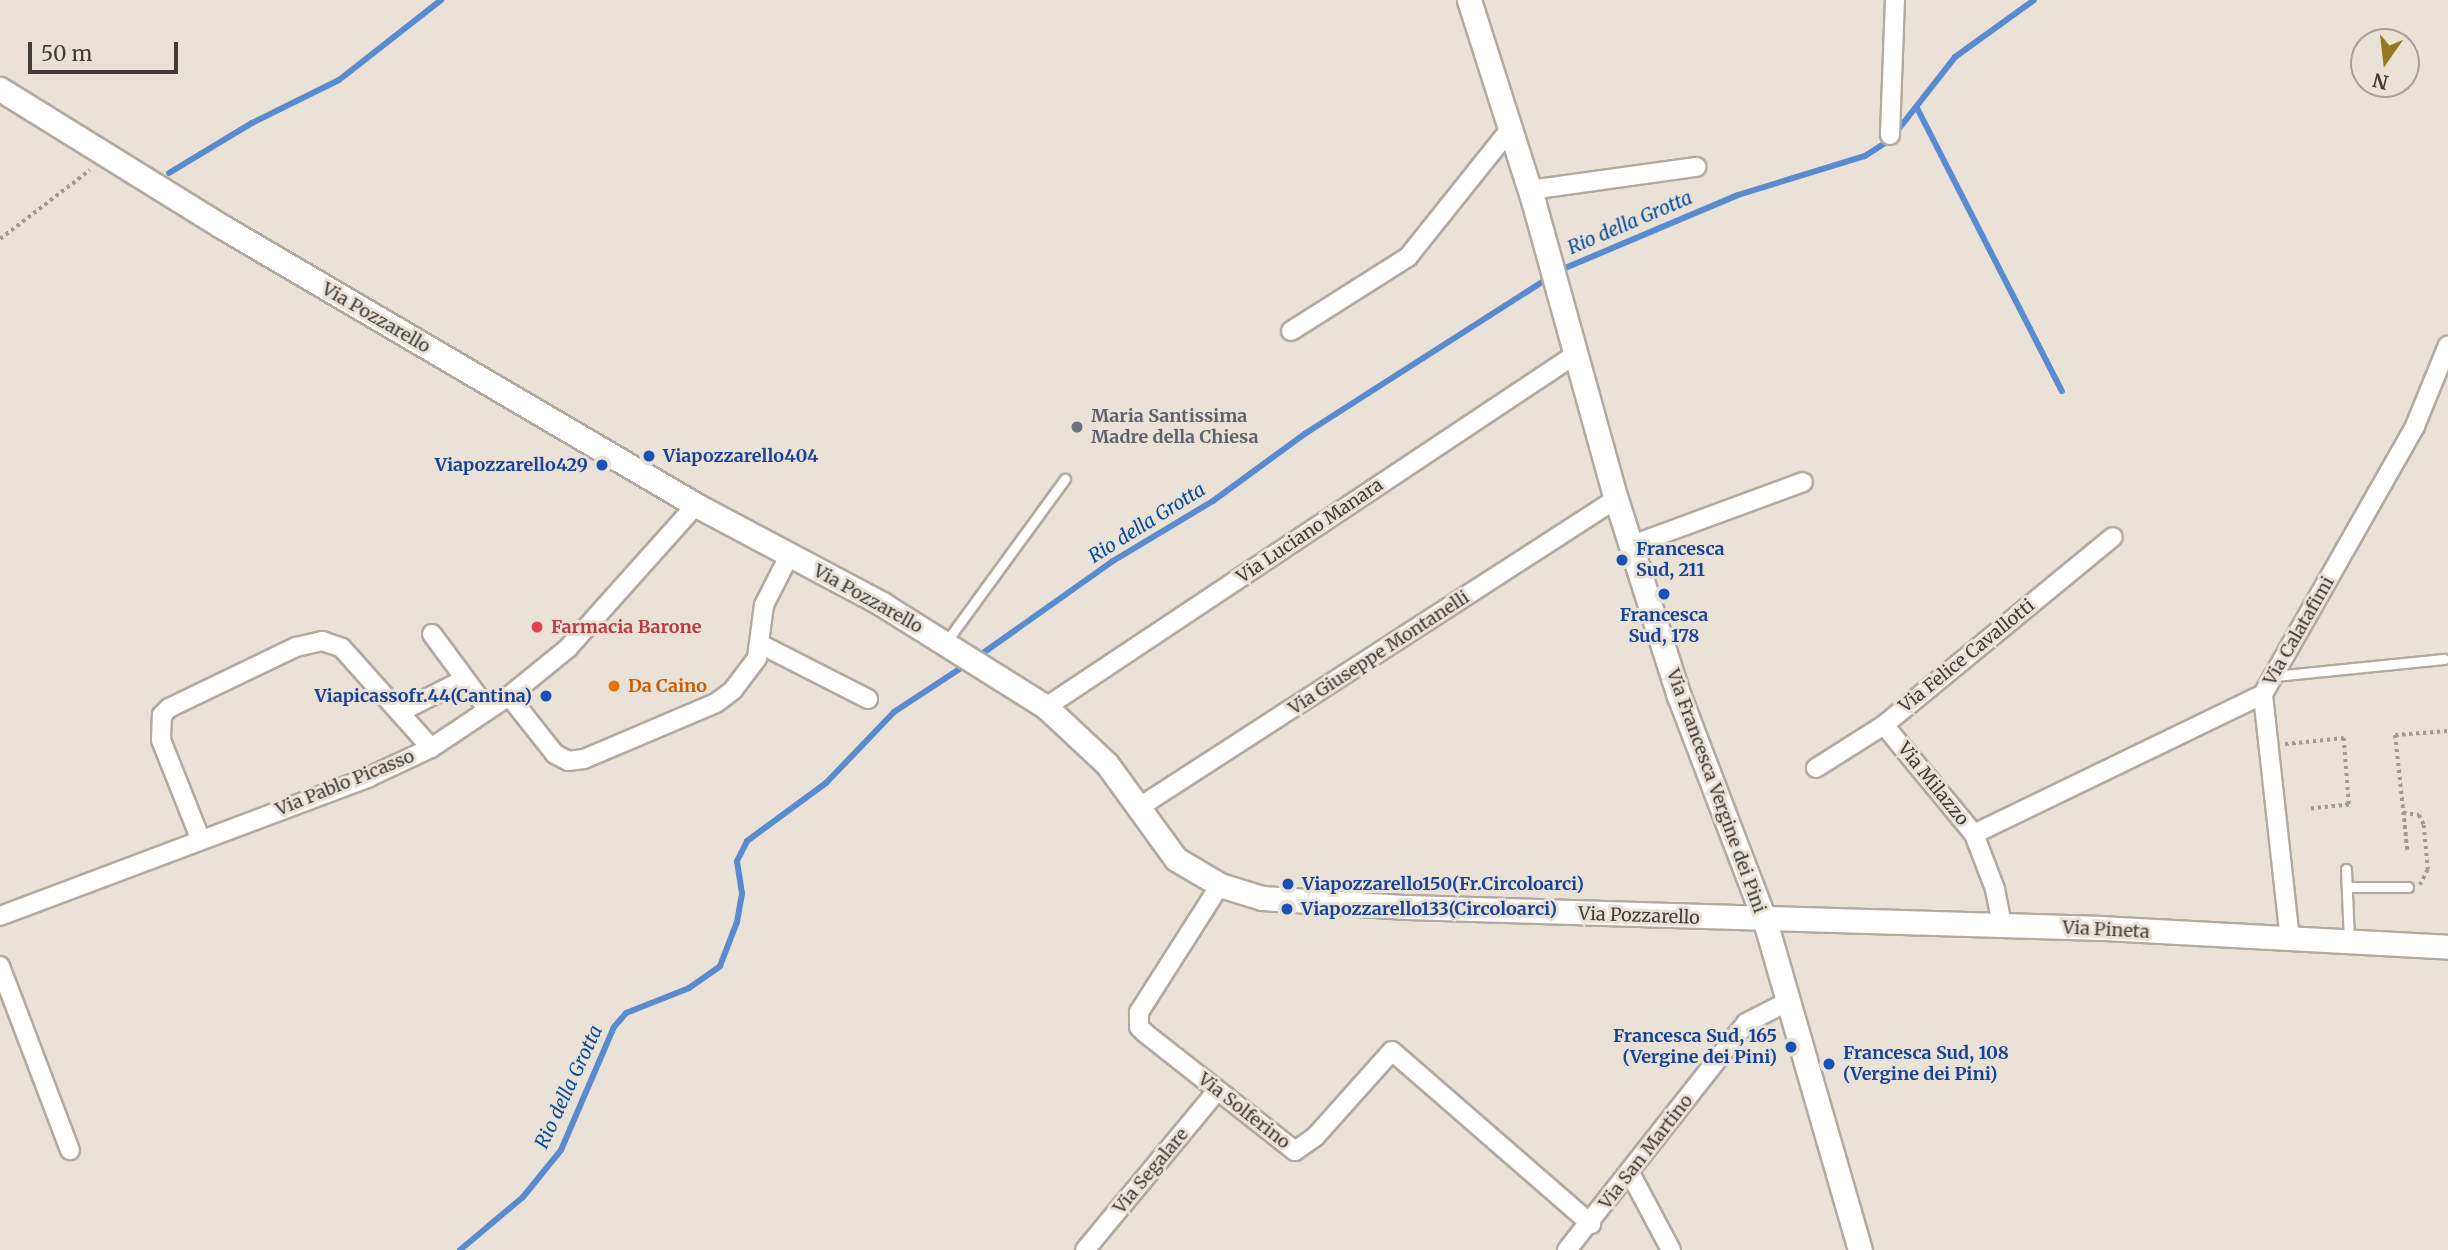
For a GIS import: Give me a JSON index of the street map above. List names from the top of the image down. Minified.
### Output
{"streets":{"street":["Via Pozzarello","Via Luciano Manara","Via Calatafimi","Via Giuseppe Montanelli","Via Felice Cavallotti","Via Pablo Picasso","Via Milazzo","Via Francesca Vergine dei Pini","Via Pineta","Via Solferino","Via San Martino","Via Segalare"]},"crossings":[["Via Pozzarello","Via Luciano Manara"],["Via Pozzarello","Via Giuseppe Montanelli"],["Via Pozzarello","Via Pablo Picasso"],["Via Pozzarello","Via Francesca Vergine dei Pini"],["Via Pozzarello","Via Pineta"],["Via Pozzarello","Via Solferino"],["Via Luciano Manara","Via Francesca Vergine dei Pini"],["Via Calatafimi","Via Pineta"],["Via Giuseppe Montanelli","Via Francesca Vergine dei Pini"],["Via Felice Cavallotti","Via Milazzo"],["Via Milazzo","Via Pineta"],["Via Francesca Vergine dei Pini","Via Pineta"],["Via Francesca Vergine dei Pini","Via San Martino"],["Via Solferino","Via San Martino"],["Via Solferino","Via Segalare"]],"water":["Rio della Grotta"],"places":["Maria Santissima Madre della Chiesa","Viapozzarello404","Viapozzarello429","Francesca Sud, 211","Francesca Sud, 178","Farmacia Barone","Da Caino","Viapicassofr.44(Cantina)","Viapozzarello150(Fr.Circoloarci)","Viapozzarello133(Circoloarci)","Francesca Sud, 165 (Vergine dei Pini)","Francesca Sud, 108 (Vergine dei Pini)"],"scale_bar":"50 m","north":"bottom"}
